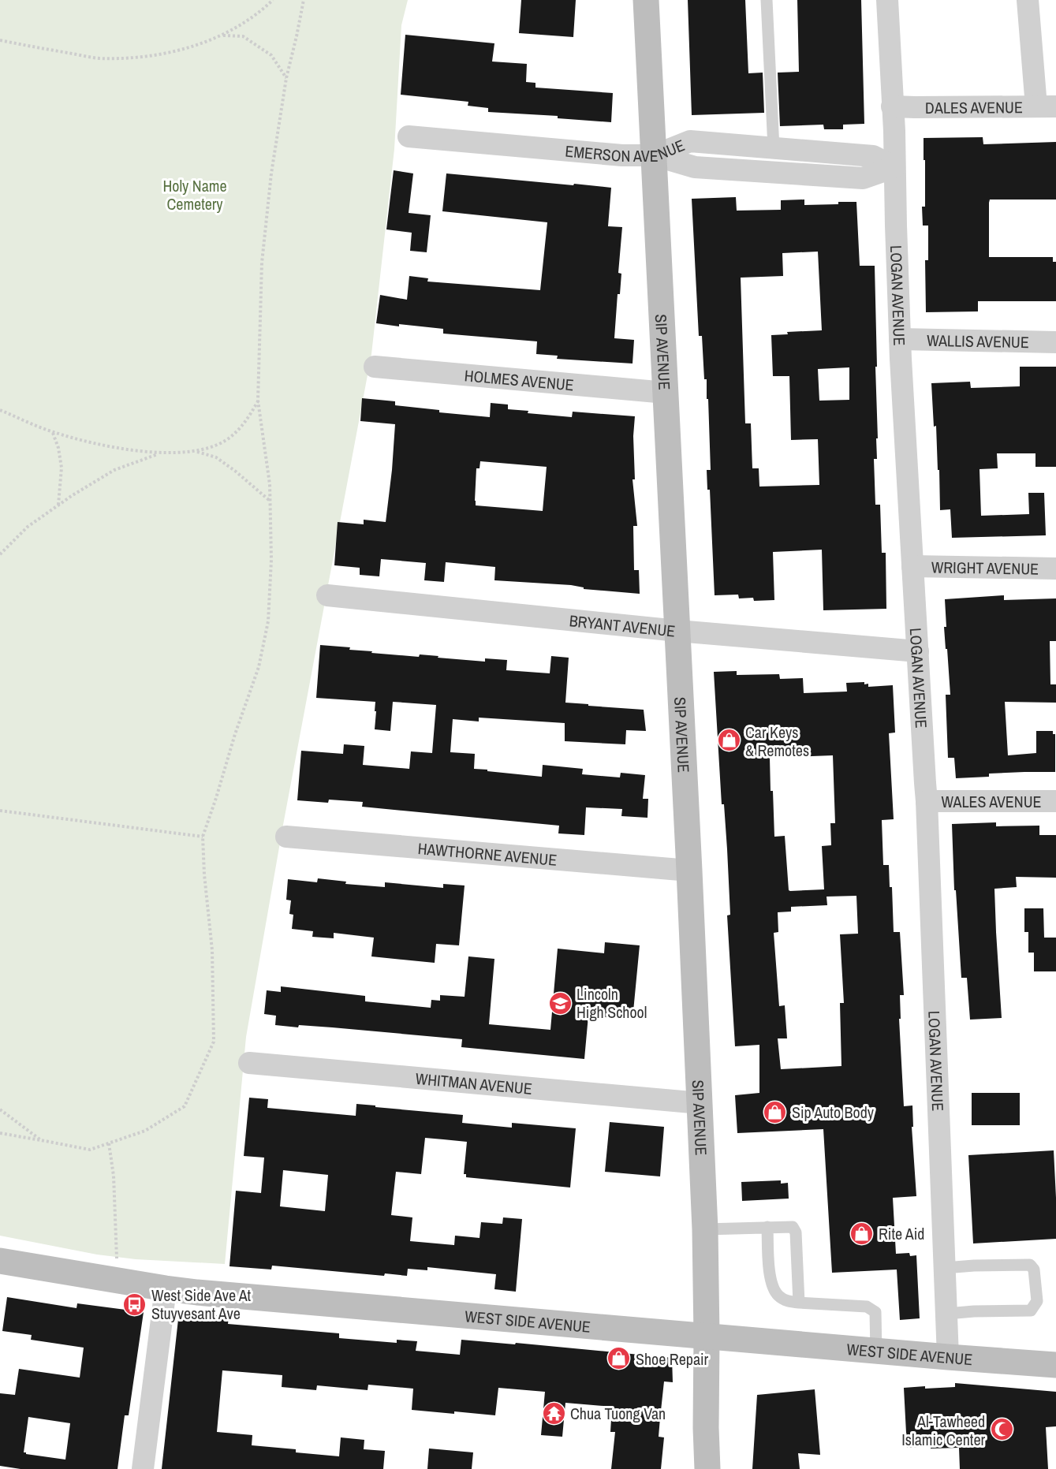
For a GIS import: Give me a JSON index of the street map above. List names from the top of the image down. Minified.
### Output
{"streets":{"street":["DALES AVENUE","EMERSON AVENUE","LOGAN AVENUE","WALLIS AVENUE","SIP AVENUE","HOLMES AVENUE","WRIGHT AVENUE","BRYANT AVENUE","WALES AVENUE","HAWTHORNE AVENUE","WHITMAN AVENUE","WEST SIDE AVENUE"]},"crossings":[["DALES AVENUE","LOGAN AVENUE"],["EMERSON AVENUE","LOGAN AVENUE"],["EMERSON AVENUE","SIP AVENUE"],["LOGAN AVENUE","WALLIS AVENUE"],["LOGAN AVENUE","WRIGHT AVENUE"],["LOGAN AVENUE","BRYANT AVENUE"],["LOGAN AVENUE","WALES AVENUE"],["LOGAN AVENUE","WEST SIDE AVENUE"],["SIP AVENUE","HOLMES AVENUE"],["SIP AVENUE","BRYANT AVENUE"],["SIP AVENUE","HAWTHORNE AVENUE"],["SIP AVENUE","WHITMAN AVENUE"],["SIP AVENUE","WEST SIDE AVENUE"]],"parks":["Holy Name Cemetery"],"places":{"shop":["Car Keys & Remotes","Sip Auto Body","Rite Aid","Shoe Repair"],"school or university":["Lincoln High School"],"bus stop":["West Side Ave At Stuyvesant Ave"],"temple":["Chua Tuong Van"],"mosque":["Al-Tawheed Islamic Center"]}}
